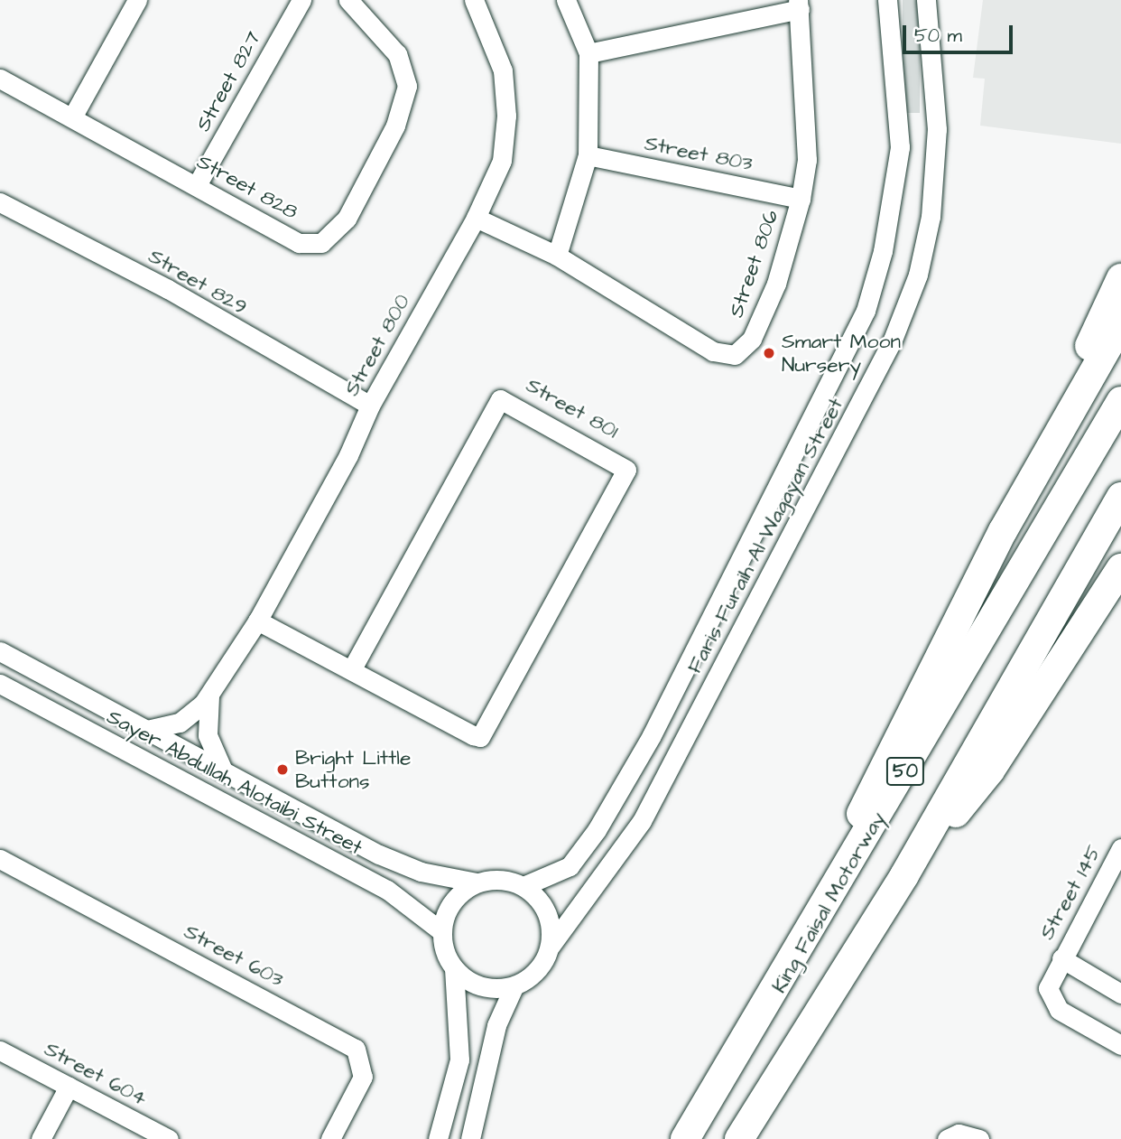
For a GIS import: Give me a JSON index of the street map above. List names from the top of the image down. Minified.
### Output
{"streets":{"highway":["50","King Faisal Motorway"],"street":["Street 827","Street 803","Street 828","Street 806","Street 829","Street 800","Street 801","Faris Furaih Al Wagayan Street","Sayer Abdullah Alotaibi Street","Street 145","Street 603","Street 604"]},"crossings":[["Street 827","Street 828"],["Street 803","Street 806"],["Street 806","Street 800"],["Street 829","Street 800"],["Street 800","Street 801"],["Street 800","Sayer Abdullah Alotaibi Street"],["Faris Furaih Al Wagayan Street","Sayer Abdullah Alotaibi Street"]],"places":["Smart Moon Nursery","Bright Little Buttons"],"scale_bar":"50 m"}
